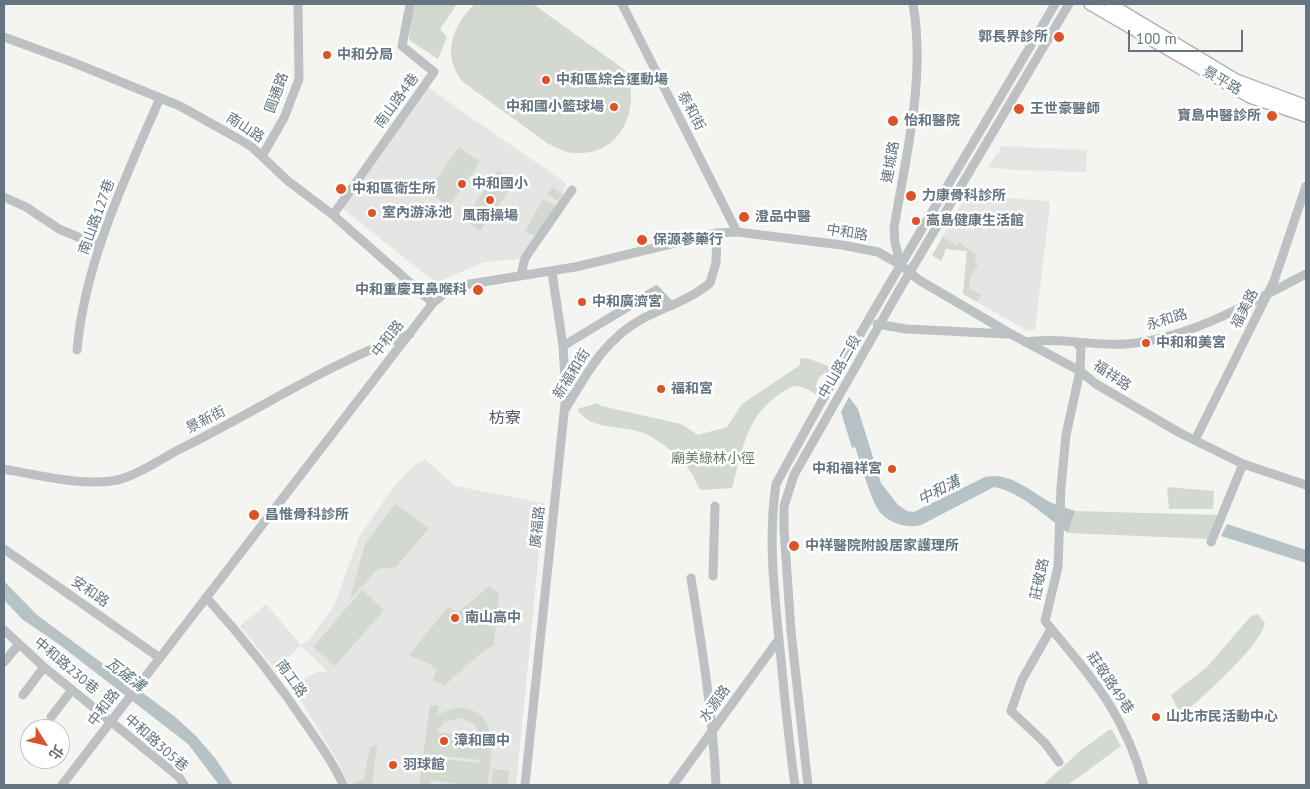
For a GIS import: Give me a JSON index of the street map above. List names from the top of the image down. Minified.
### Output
{"streets":{"main road":["景平路"],"street":["圓通路","南山路4巷","泰和街","南山路","連城路","南山路127巷","中和路","福美路","永和路","中山路二段","新福和街","福祥路","景新街","廣福路","莊敬路","安和路","中和路230巷","南工路","莊敬路49巷","水源路","中和路305巷"]},"crossings":[["圓通路","南山路"],["南山路4巷","南山路"],["泰和街","中和路"],["南山路","南山路127巷"],["南山路","中和路"],["連城路","中和路"],["連城路","中山路二段"],["中和路","中山路二段"],["中和路","新福和街"],["中和路","福祥路"],["中和路","景新街"],["中和路","廣福路"],["中和路","安和路"],["中和路","中和路230巷"],["中和路","南工路"],["中和路","中和路305巷"],["福美路","永和路"],["福美路","福祥路"],["永和路","福祥路"],["永和路","莊敬路"],["中山路二段","福祥路"],["中山路二段","水源路"],["新福和街","廣福路"],["福祥路","莊敬路"],["莊敬路","莊敬路49巷"],["中和路230巷","中和路305巷"]],"districts":["枋寮"],"water":["中和溝","瓦磘溝"],"parks":["廟美綠林小徑"],"places":["郭長界診所","中和分局","中和區綜合運動場","中和國小籃球場","王世豪醫師","寶島中醫診所","怡和醫院","中和國小","中和區衛生所","力康骨科診所","風雨操場","室內游泳池","澄品中醫","高島健康生活館","保源蔘藥行","中和重慶耳鼻喉科","中和廣濟宮","中和和美宮","福和宮","中和福祥宮","昌惟骨科診所","中祥醫院附設居家護理所","南山高中","山北市民活動中心","漳和國中","羽球館"],"scale_bar":"100 m","north":"bottom right"}
